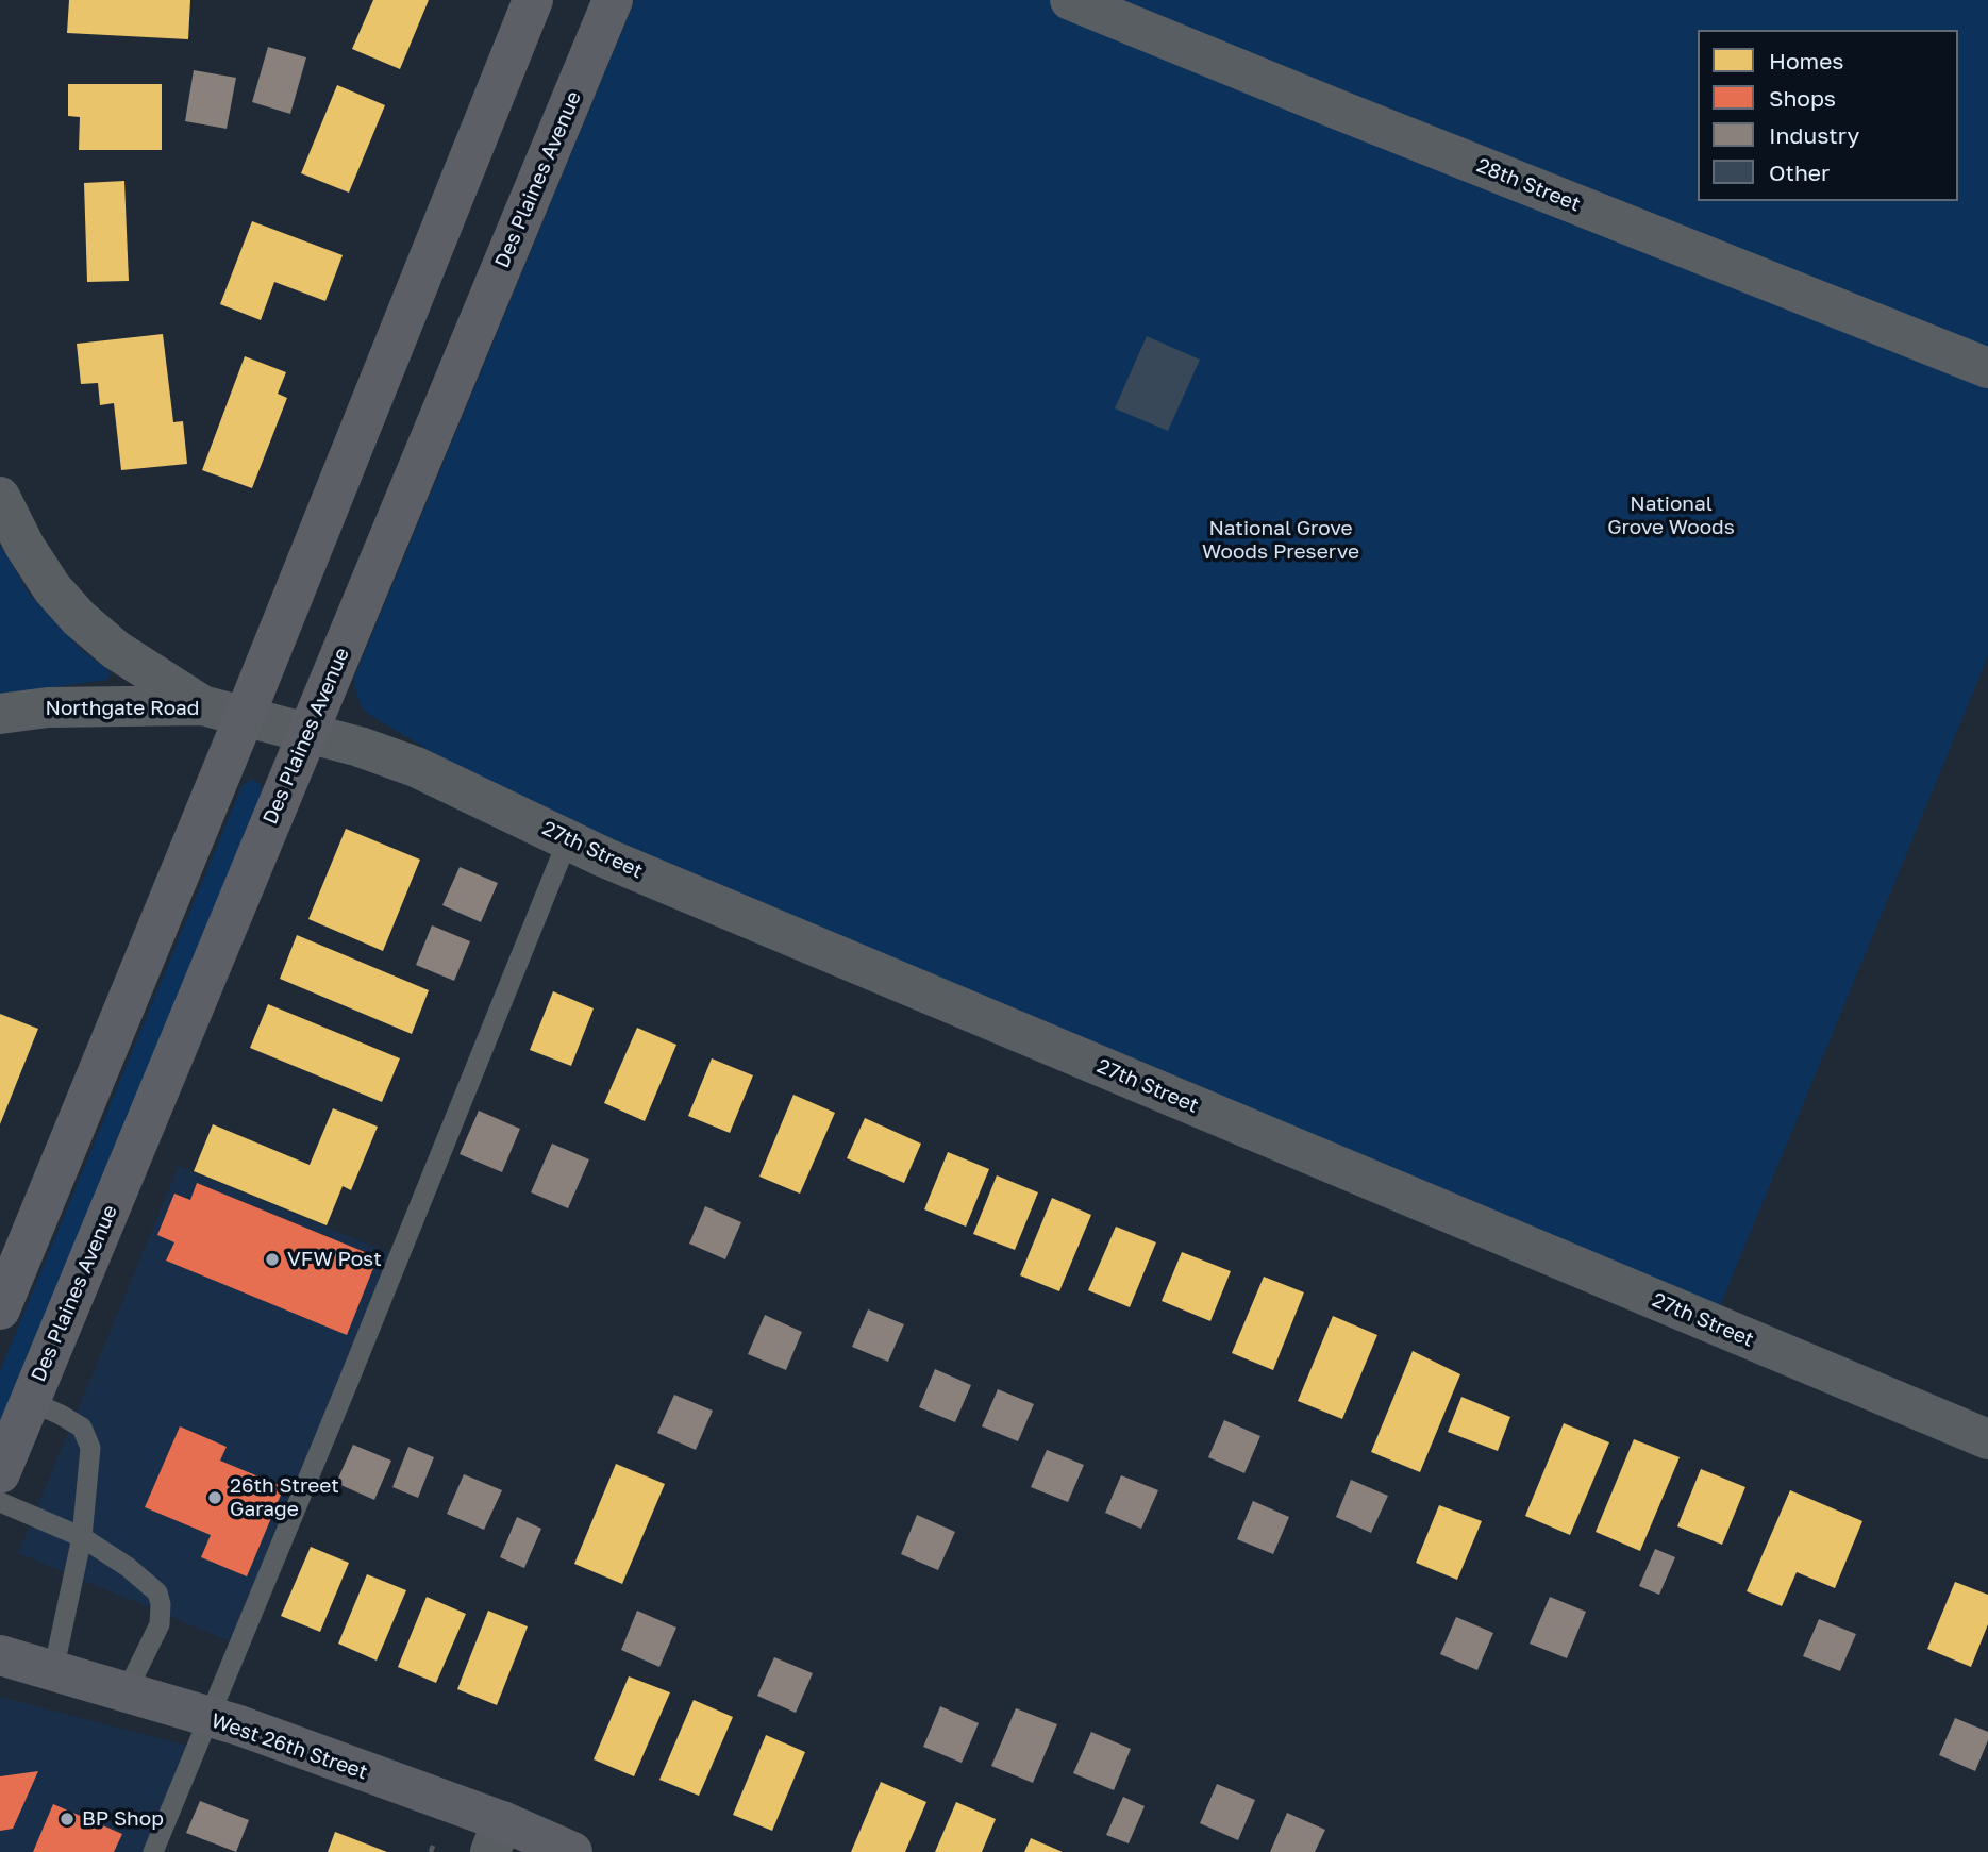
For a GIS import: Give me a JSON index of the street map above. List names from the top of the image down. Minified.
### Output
{"streets":{"street":["Des Plaines Avenue","28th Street","Northgate Road","27th Street","West 26th Street"]},"crossings":[["Des Plaines Avenue","Northgate Road"],["Des Plaines Avenue","27th Street"],["Northgate Road","27th Street"]],"parks":["National Grove Woods","National Grove Woods Preserve"],"places":["VFW Post","26th Street Garage","BP Shop"],"legend":["Homes","Shops","Industry","Other"]}
